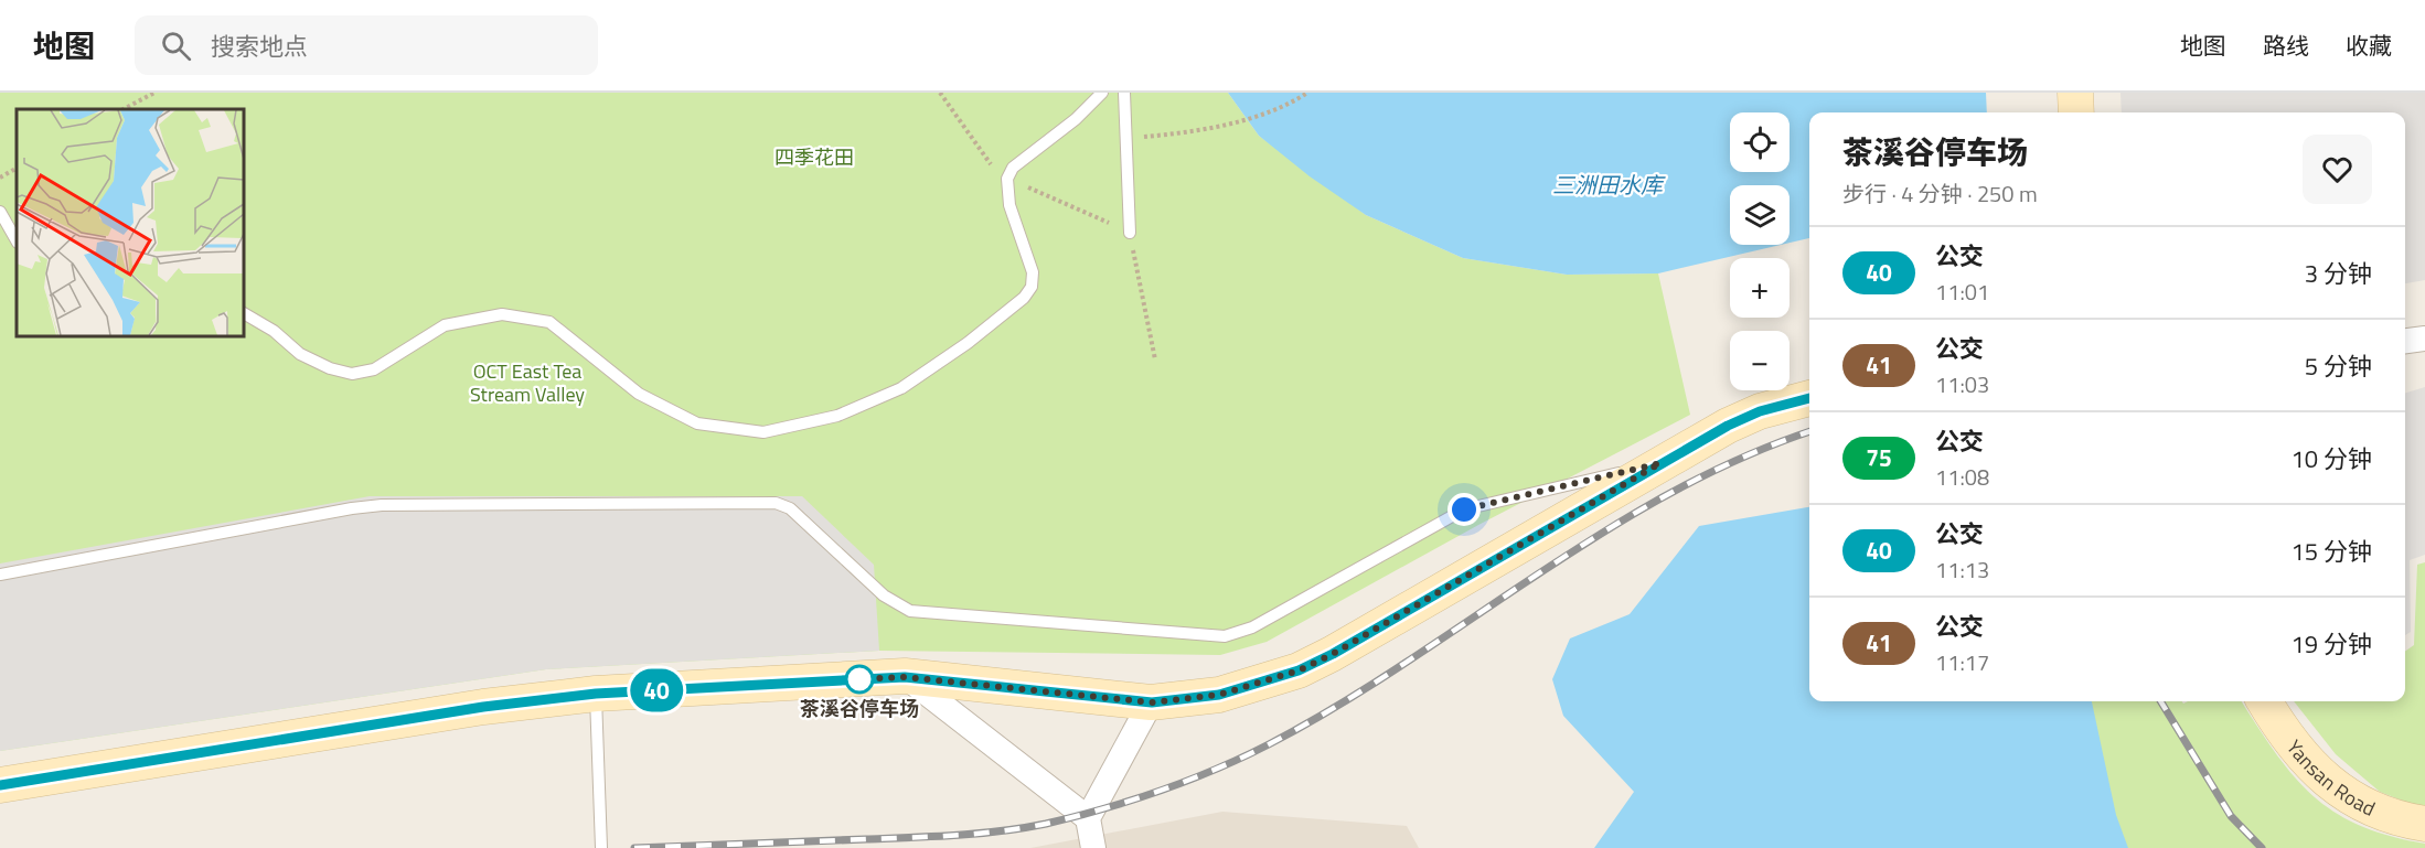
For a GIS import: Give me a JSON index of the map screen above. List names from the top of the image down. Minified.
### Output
{"streets":{"main road":["Yansan Road"]},"water":["三洲田水库"],"parks":["四季花田","OCT East Tea Stream Valley"],"places":["茶溪谷停车场"],"lines":["bus line 40"],"page":{"header":"地图","search":"搜索地点","nav":["地图","路线","收藏"],"on_map":"40","map_buttons":["+","−"],"heading":["茶溪谷停车场","步行 · 4 分钟 · 250 m"],"list":[{"mark":"40","name":"公交","note":"11:01","value":"3 分钟"},{"mark":"41","name":"公交","note":"11:03","value":"5 分钟"},{"mark":"75","name":"公交","note":"11:08","value":"10 分钟"},{"mark":"40","name":"公交","note":"11:13","value":"15 分钟"},{"mark":"41","name":"公交","note":"11:17","value":"19 分钟"}]}}
